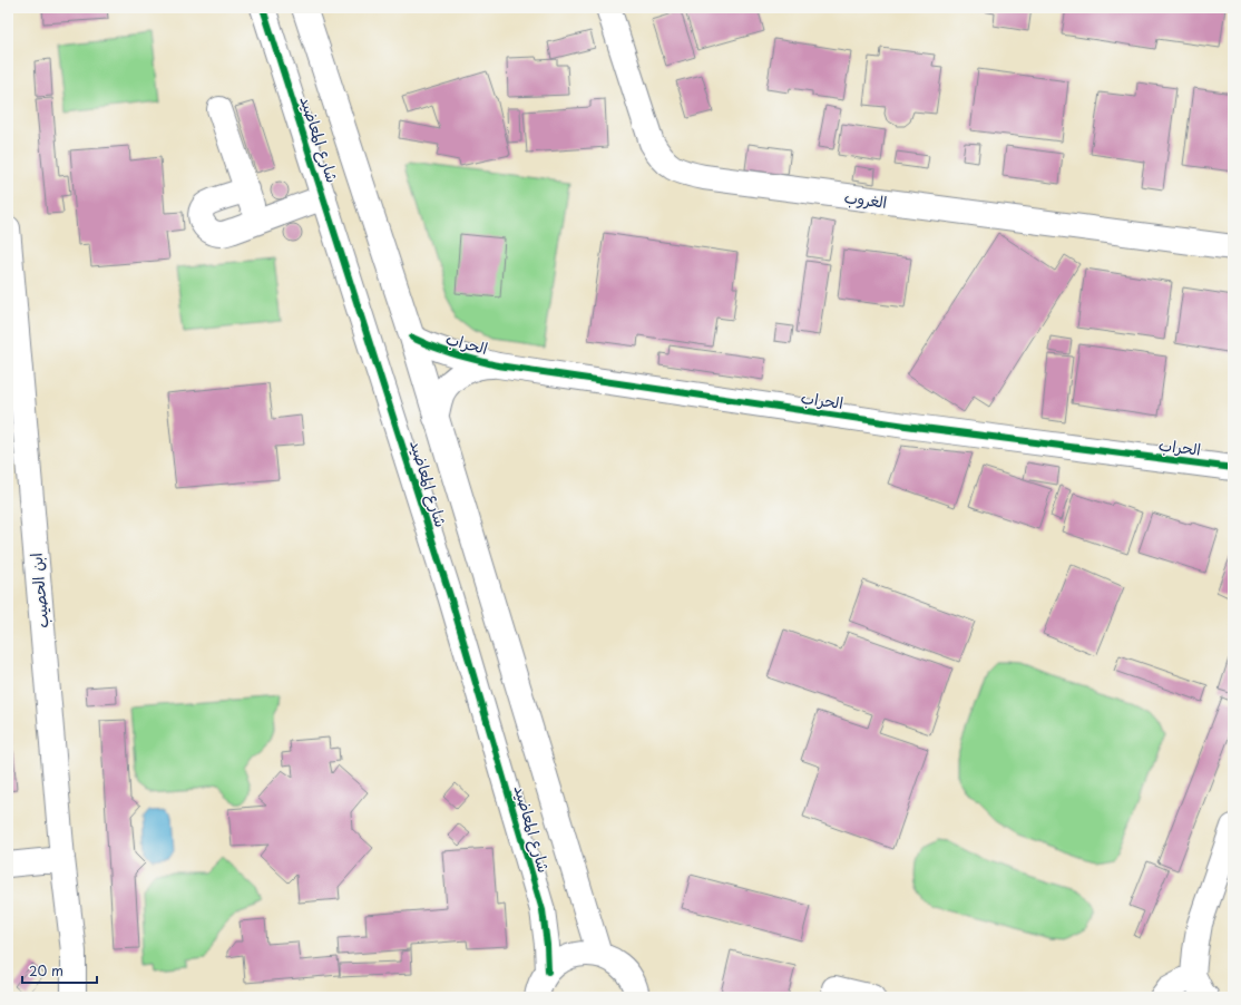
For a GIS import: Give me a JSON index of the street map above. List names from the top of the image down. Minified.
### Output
{"streets":{"street":["شارع المعاضيد","الغروب","الحراب","ابن الحصيب"]},"crossings":[["شارع المعاضيد","الحراب"]],"scale_bar":"20 m"}
